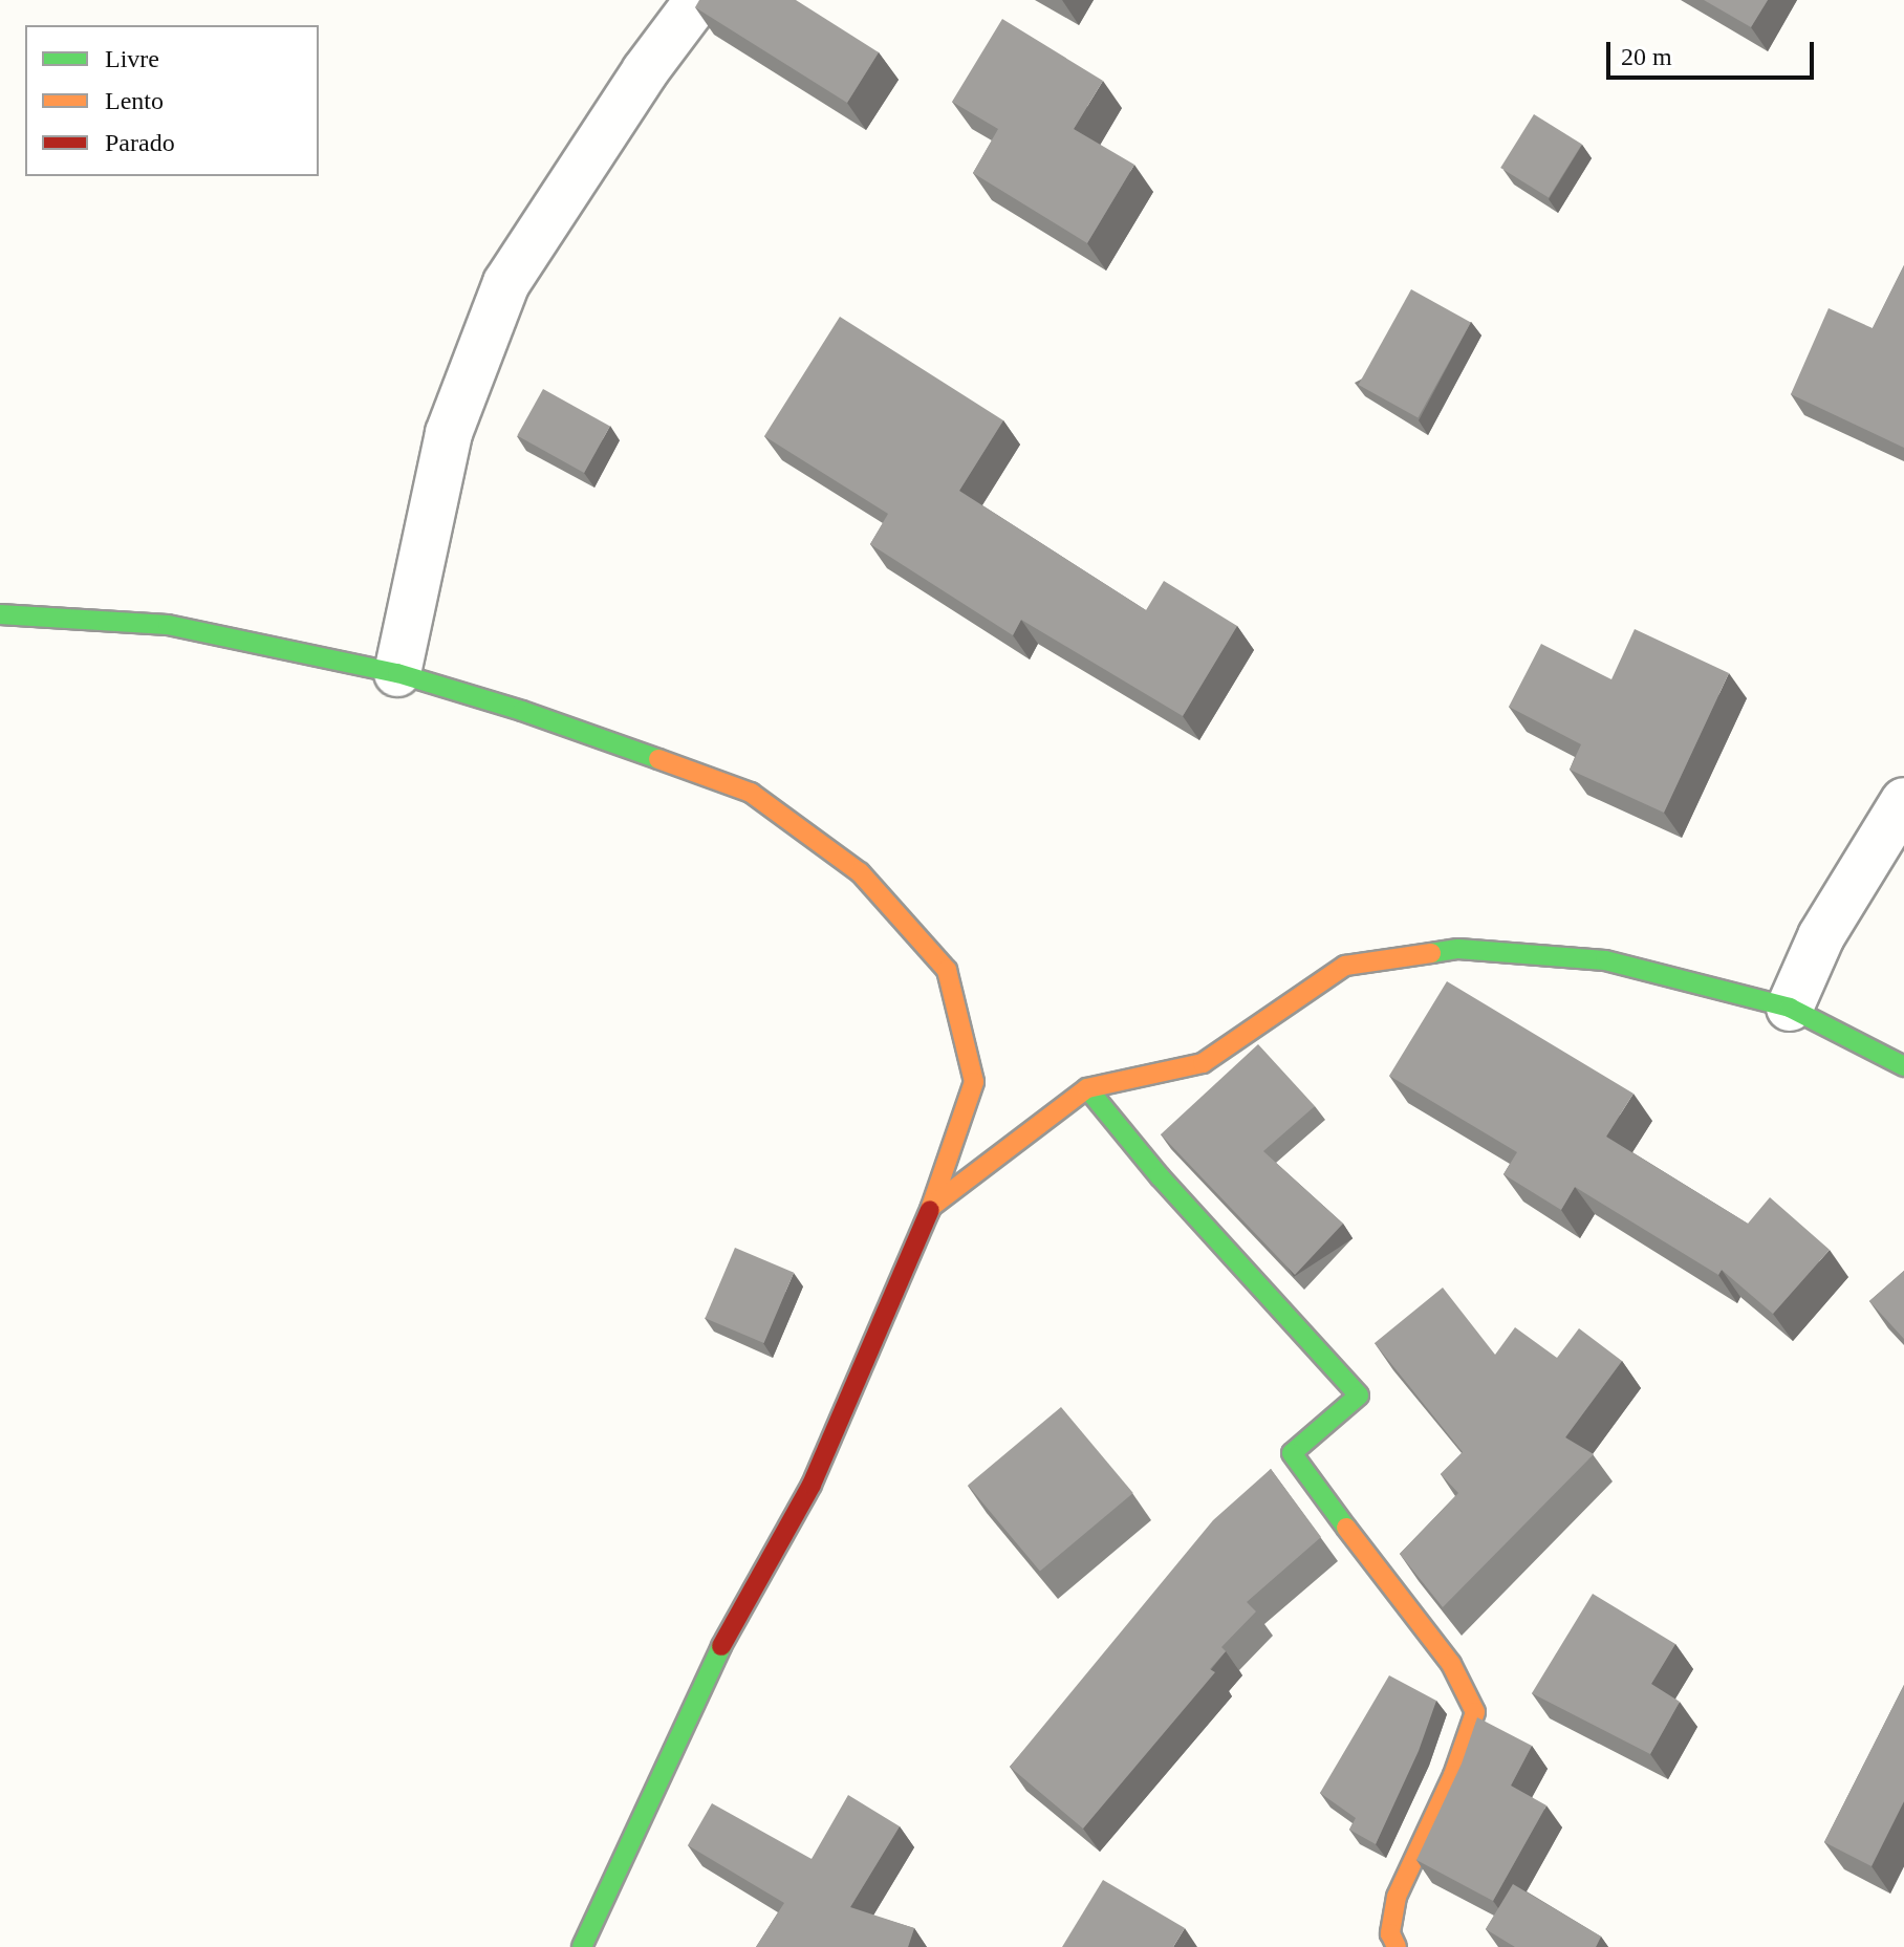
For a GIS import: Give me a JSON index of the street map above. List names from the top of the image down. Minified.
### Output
{"legend":["Livre","Lento","Parado"],"scale_bar":"20 m"}
